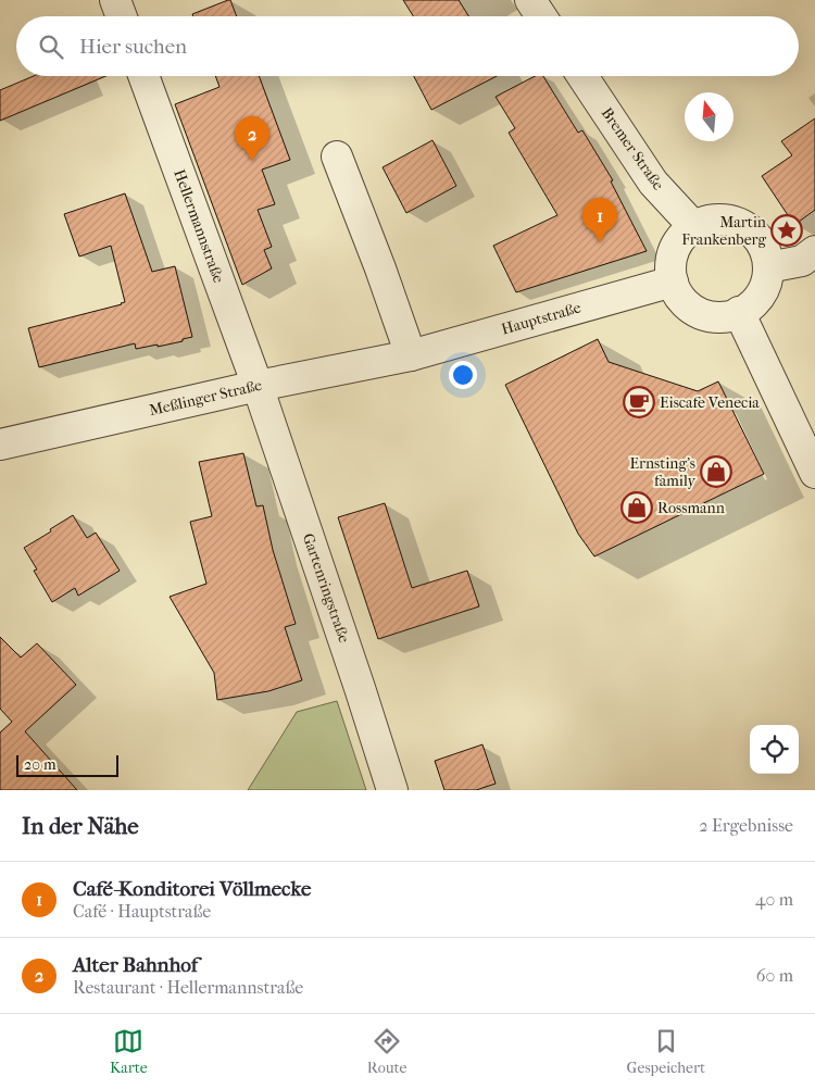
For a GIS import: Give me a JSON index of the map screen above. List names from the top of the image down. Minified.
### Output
{"streets":{"street":["Bremer Straße","Hellermannstraße","Hauptstraße","Meßlinger Straße","Gartenringstraße"]},"crossings":[["Bremer Straße","Hauptstraße"],["Hellermannstraße","Meßlinger Straße"],["Hellermannstraße","Gartenringstraße"],["Hauptstraße","Meßlinger Straße"],["Meßlinger Straße","Gartenringstraße"]],"places":{"place":["Martin Frankenberg"],"cafe":["Eiscafe Venecia"],"shop":["Ernsting's family","Rossmann"]},"scale_bar":"20 m","north":"top","page":{"search":"Hier suchen","pins":["2","1"],"scale":"20 m","heading":["In der Nähe","2 Ergebnisse"],"list":[{"mark":"1","name":"Café-Konditorei Völlmecke","note":"Café · Hauptstraße","value":"40 m"},{"mark":"2","name":"Alter Bahnhof","note":"Restaurant · Hellermannstraße","value":"60 m"}],"nav":["Karte","Route","Gespeichert"]}}
